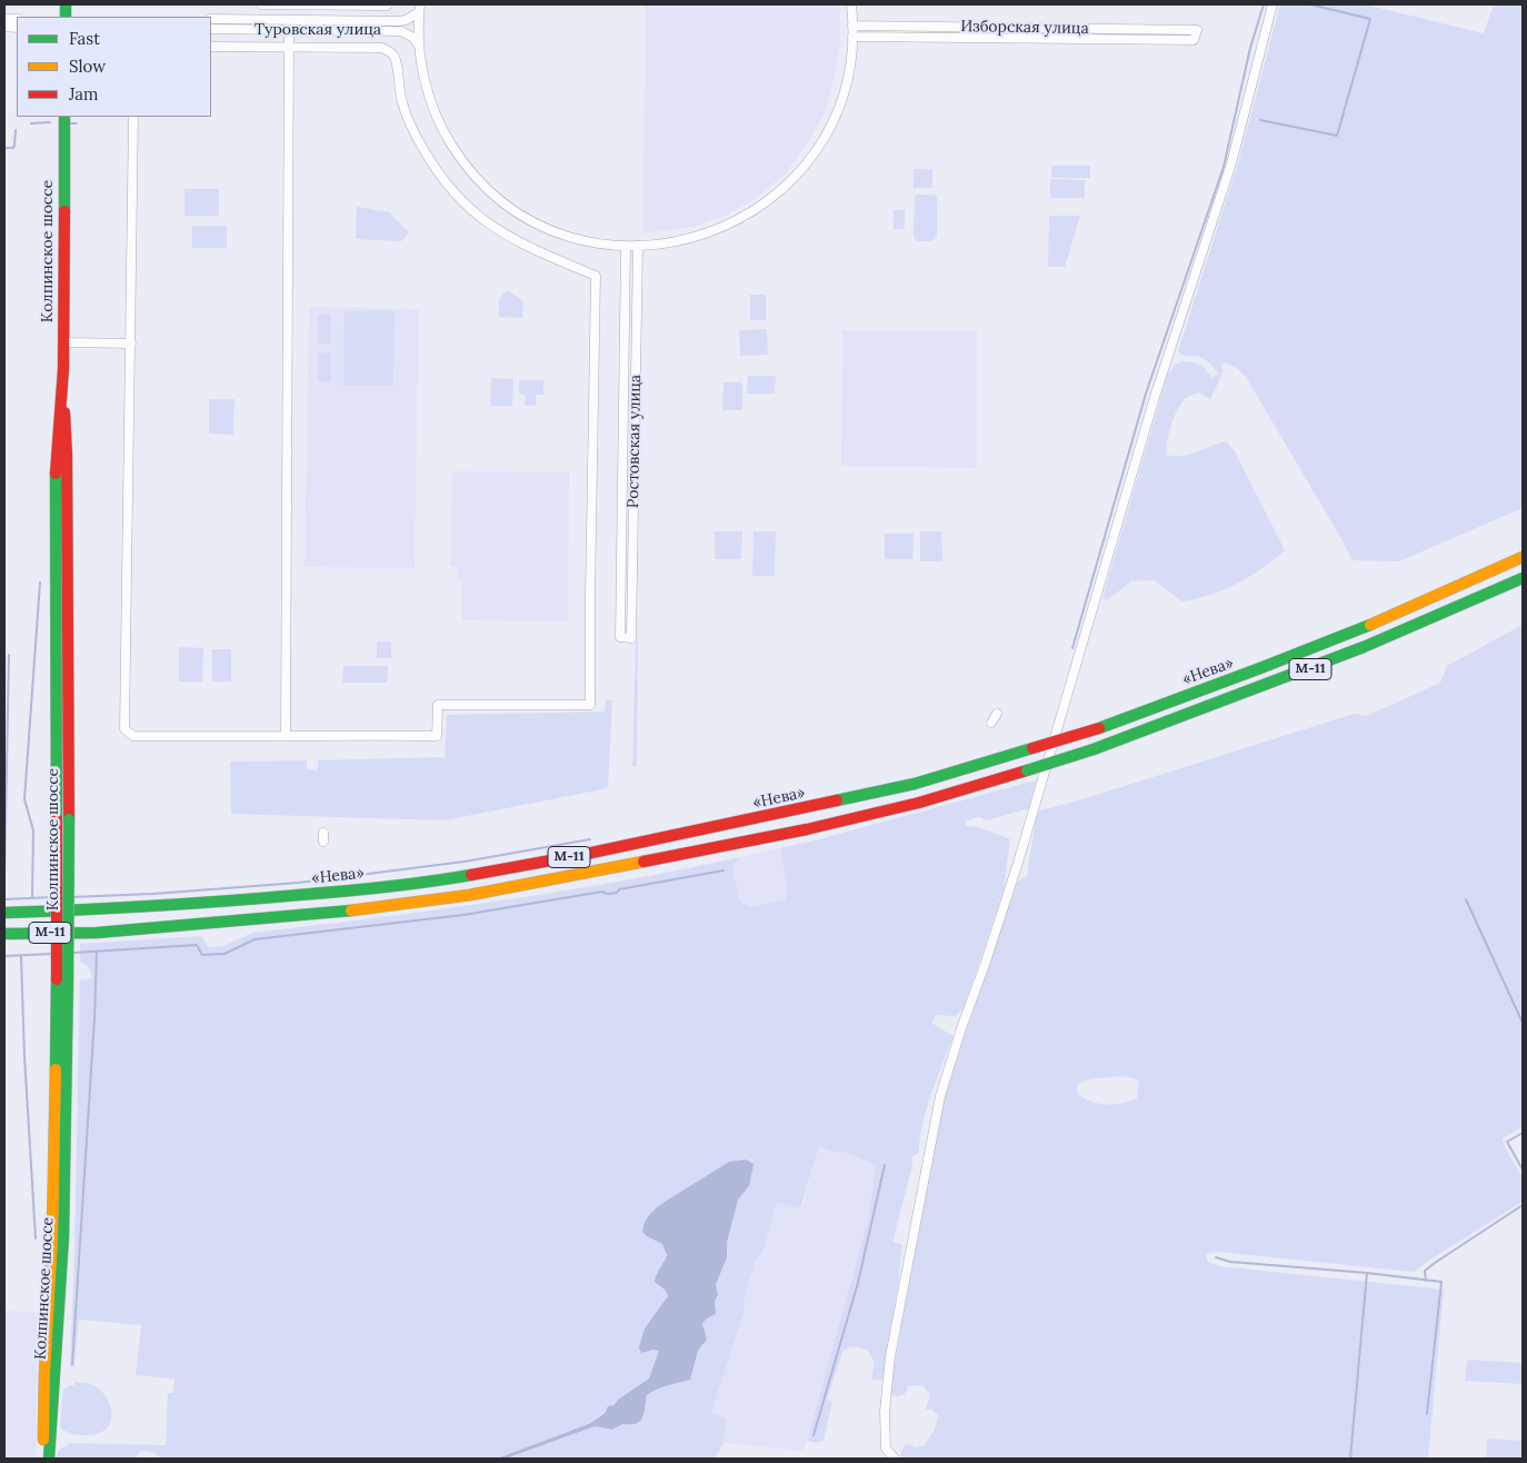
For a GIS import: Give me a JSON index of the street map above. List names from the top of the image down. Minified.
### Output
{"streets":{"main road":["Колпинское шоссе","М-11","«Нева»"],"street":["Изборская улица","Туровская улица","Ростовская улица"]},"legend":["Fast","Slow","Jam"]}
